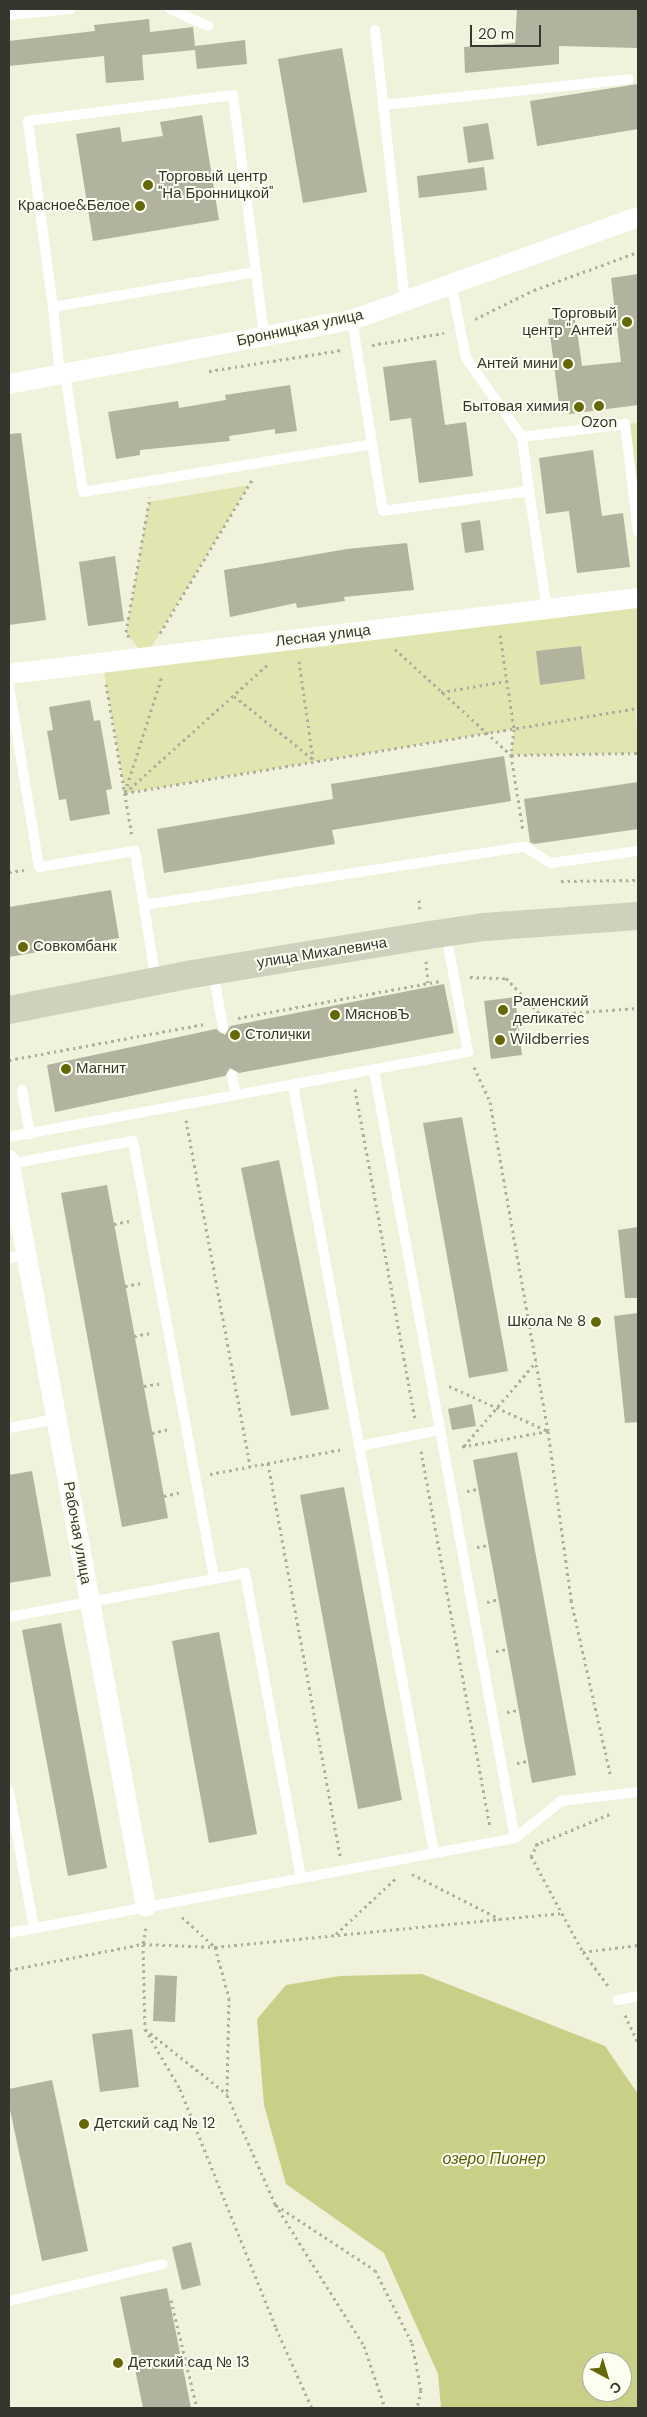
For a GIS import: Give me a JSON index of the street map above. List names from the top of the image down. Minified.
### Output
{"streets":{"main road":["улица Михалевича"],"street":["Бронницкая улица","Лесная улица","Рабочая улица"]},"water":["озеро Пионер"],"places":["Торговый центр \"На Бронницкой\"","Красное&Белое","Торговый центр \"Антей\"","Антей мини","Ozon","Бытовая химия","Совкомбанк","Раменский деликатес","МясновЪ","Столички","Wildberries","Магнит","Школа № 8","Детский сад № 12","Детский сад № 13"],"scale_bar":"20 m","north":"bottom right"}
